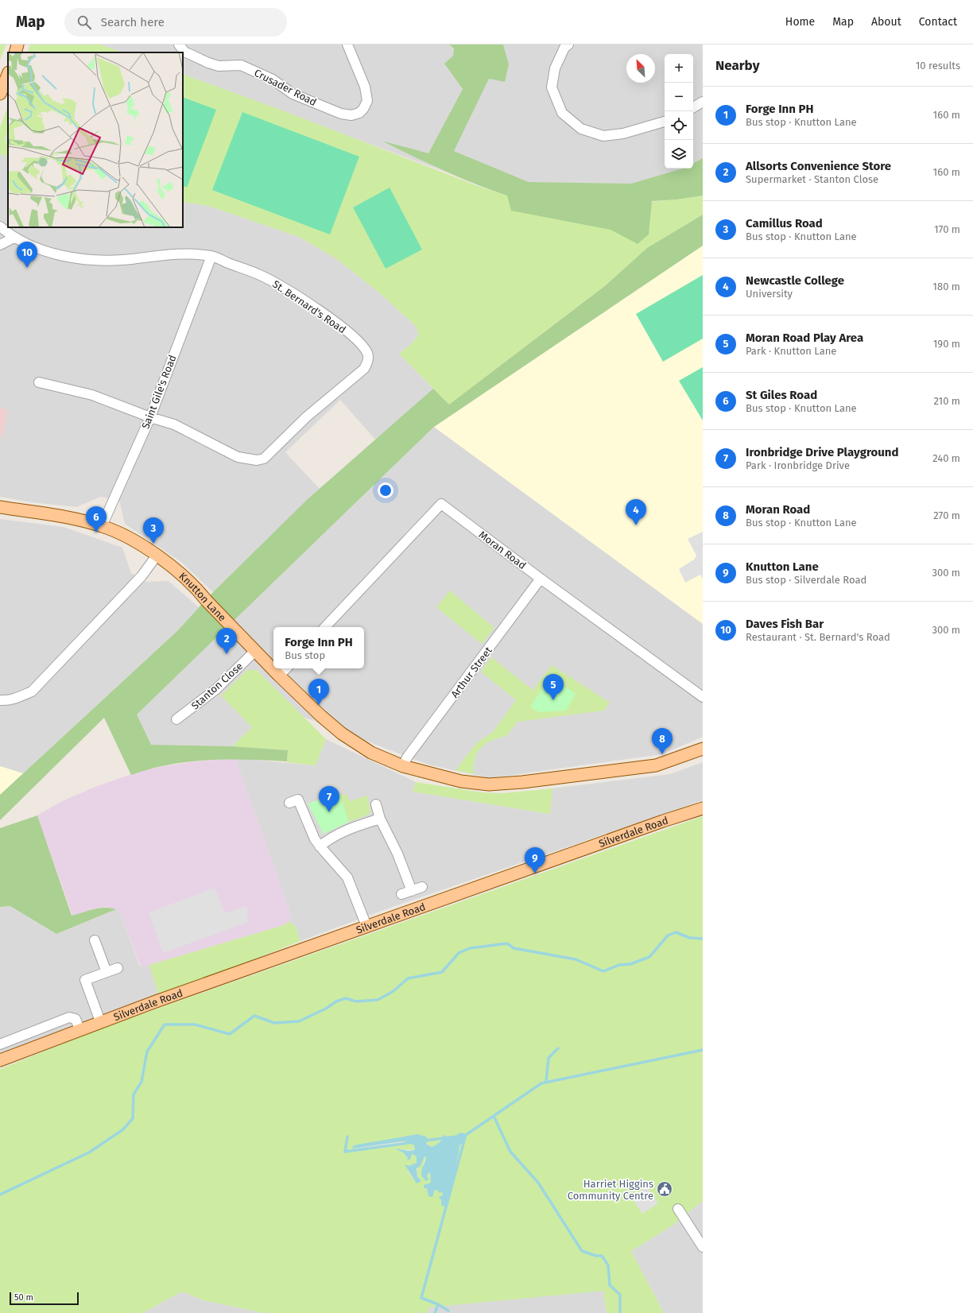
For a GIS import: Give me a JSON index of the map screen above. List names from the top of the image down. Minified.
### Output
{"streets":{"main road":["Knutton Lane","Silverdale Road"],"street":["Crusader Road","St. Bernard's Road","Saint Gile's Road","Moran Road","Arthur Street","Stanton Close"]},"crossings":[["St. Bernard's Road","Saint Gile's Road"],["Saint Gile's Road","Knutton Lane"],["Moran Road","Arthur Street"],["Knutton Lane","Arthur Street"],["Knutton Lane","Stanton Close"]],"places":{"public building":["Harriet Higgins Community Centre"]},"scale_bar":"50 m","north":"top left","page":{"header":"Map","search":"Search here","nav":["Home","Map","About","Contact"],"heading":["Nearby","10 results"],"map_buttons":["+","−"],"list":[{"mark":"1","name":"Forge Inn PH","note":"Bus stop · Knutton Lane","value":"160 m"},{"mark":"2","name":"Allsorts Convenience Store","note":"Supermarket · Stanton Close","value":"160 m"},{"mark":"3","name":"Camillus Road","note":"Bus stop · Knutton Lane","value":"170 m"},{"mark":"4","name":"Newcastle College","note":"University","value":"180 m"},{"mark":"5","name":"Moran Road Play Area","note":"Park · Knutton Lane","value":"190 m"},{"mark":"6","name":"St Giles Road","note":"Bus stop · Knutton Lane","value":"210 m"},{"mark":"7","name":"Ironbridge Drive Playground","note":"Park · Ironbridge Drive","value":"240 m"},{"mark":"8","name":"Moran Road","note":"Bus stop · Knutton Lane","value":"270 m"},{"mark":"9","name":"Knutton Lane","note":"Bus stop · Silverdale Road","value":"300 m"},{"mark":"10","name":"Daves Fish Bar","note":"Restaurant · St. Bernard's Road","value":"300 m"}],"pins":["10","4","6","3","2","5","1","8","7","9"],"popup":["Forge Inn PH","Bus stop"],"scale":"50 m"}}
